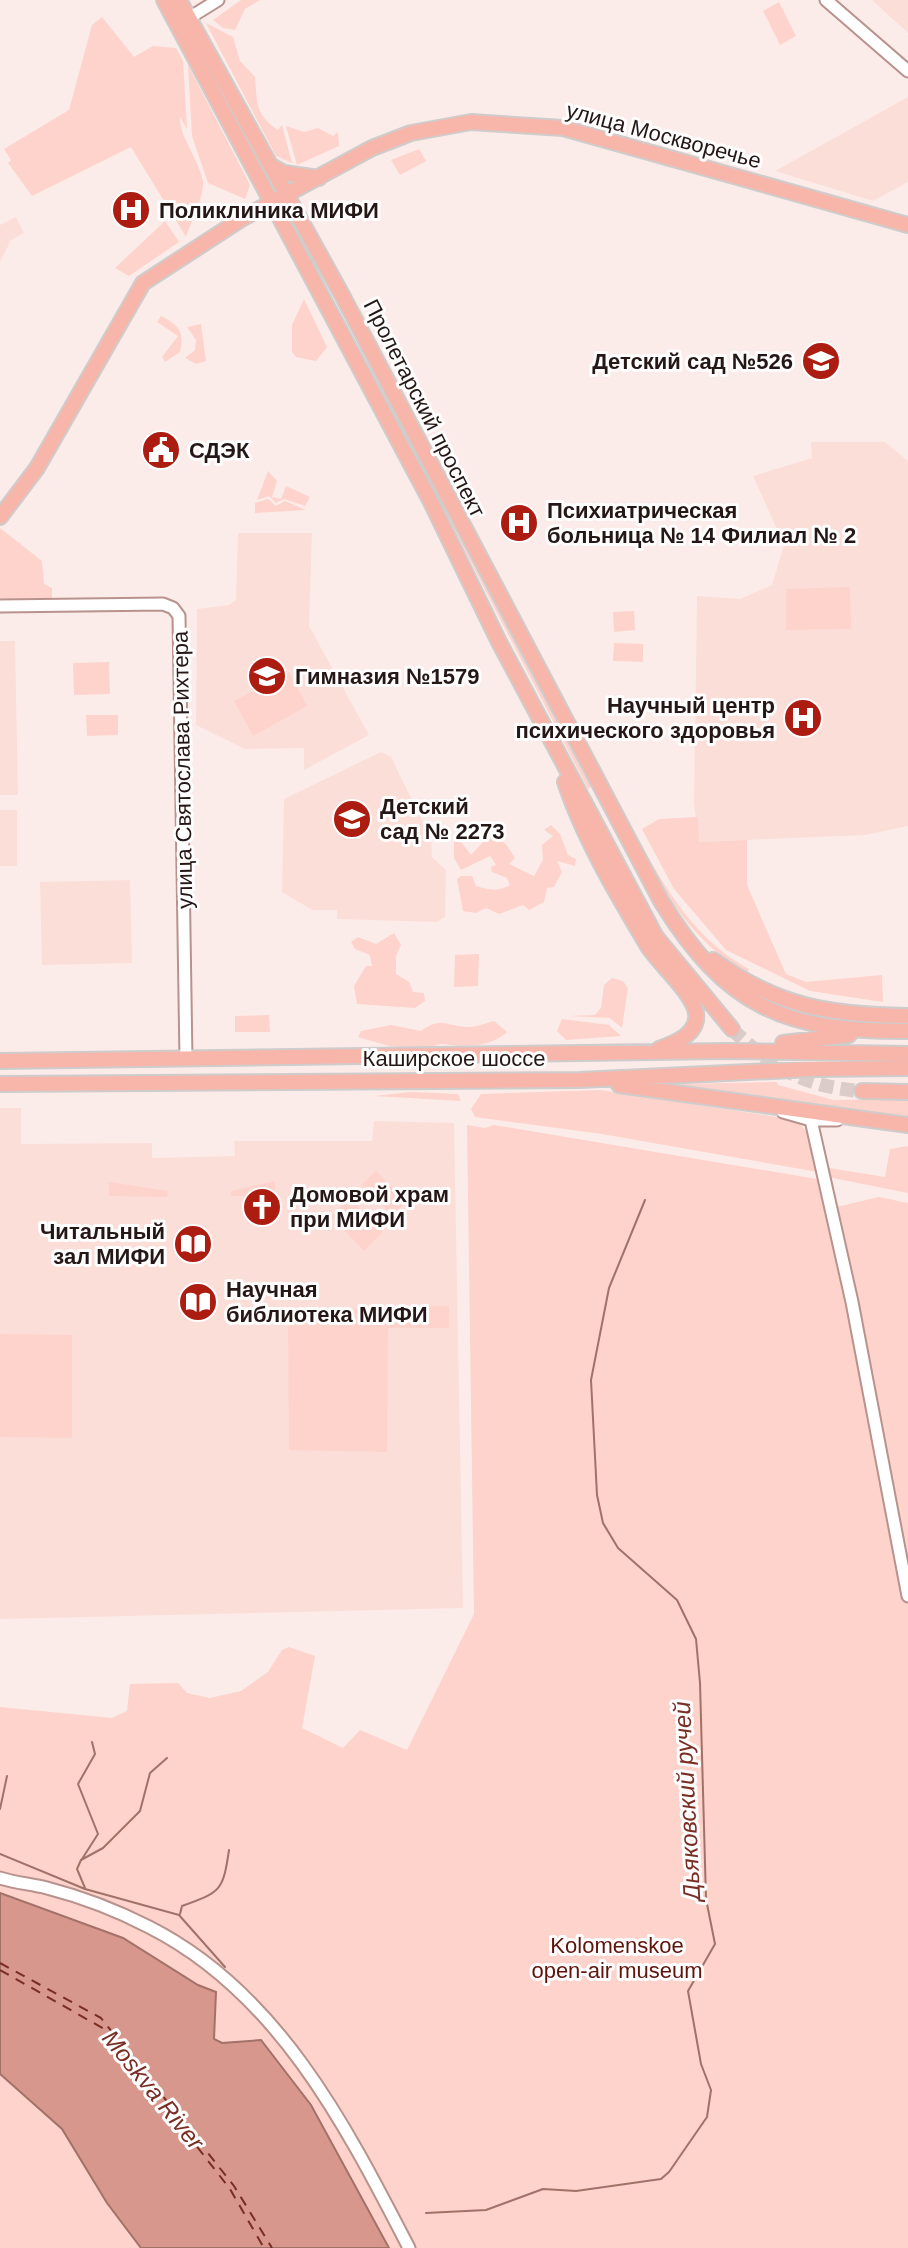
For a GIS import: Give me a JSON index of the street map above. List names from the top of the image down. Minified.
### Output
{"streets":{"main road":["улица Москворечье","Пролетарский проспект","Каширское шоссе"],"street":["улица Святослава Рихтера"]},"crossings":[["улица Москворечье","Пролетарский проспект"],["улица Святослава Рихтера","Каширское шоссе"]],"water":["Дьяковский ручей","Moskva River"],"parks":["Kolomenskoe open-air museum"],"places":{"hospital":["Поликлиника МИФИ","Психиатрическая больница № 14 Филиал № 2","Научный центр психического здоровья"],"school or university":["Детский сад №526","Гимназия №1579","Детский сад № 2273"],"public building":["СДЭК"],"church":["Домовой храм при МИФИ"],"library":["Читальный зал МИФИ","Научная библиотека МИФИ"]}}
